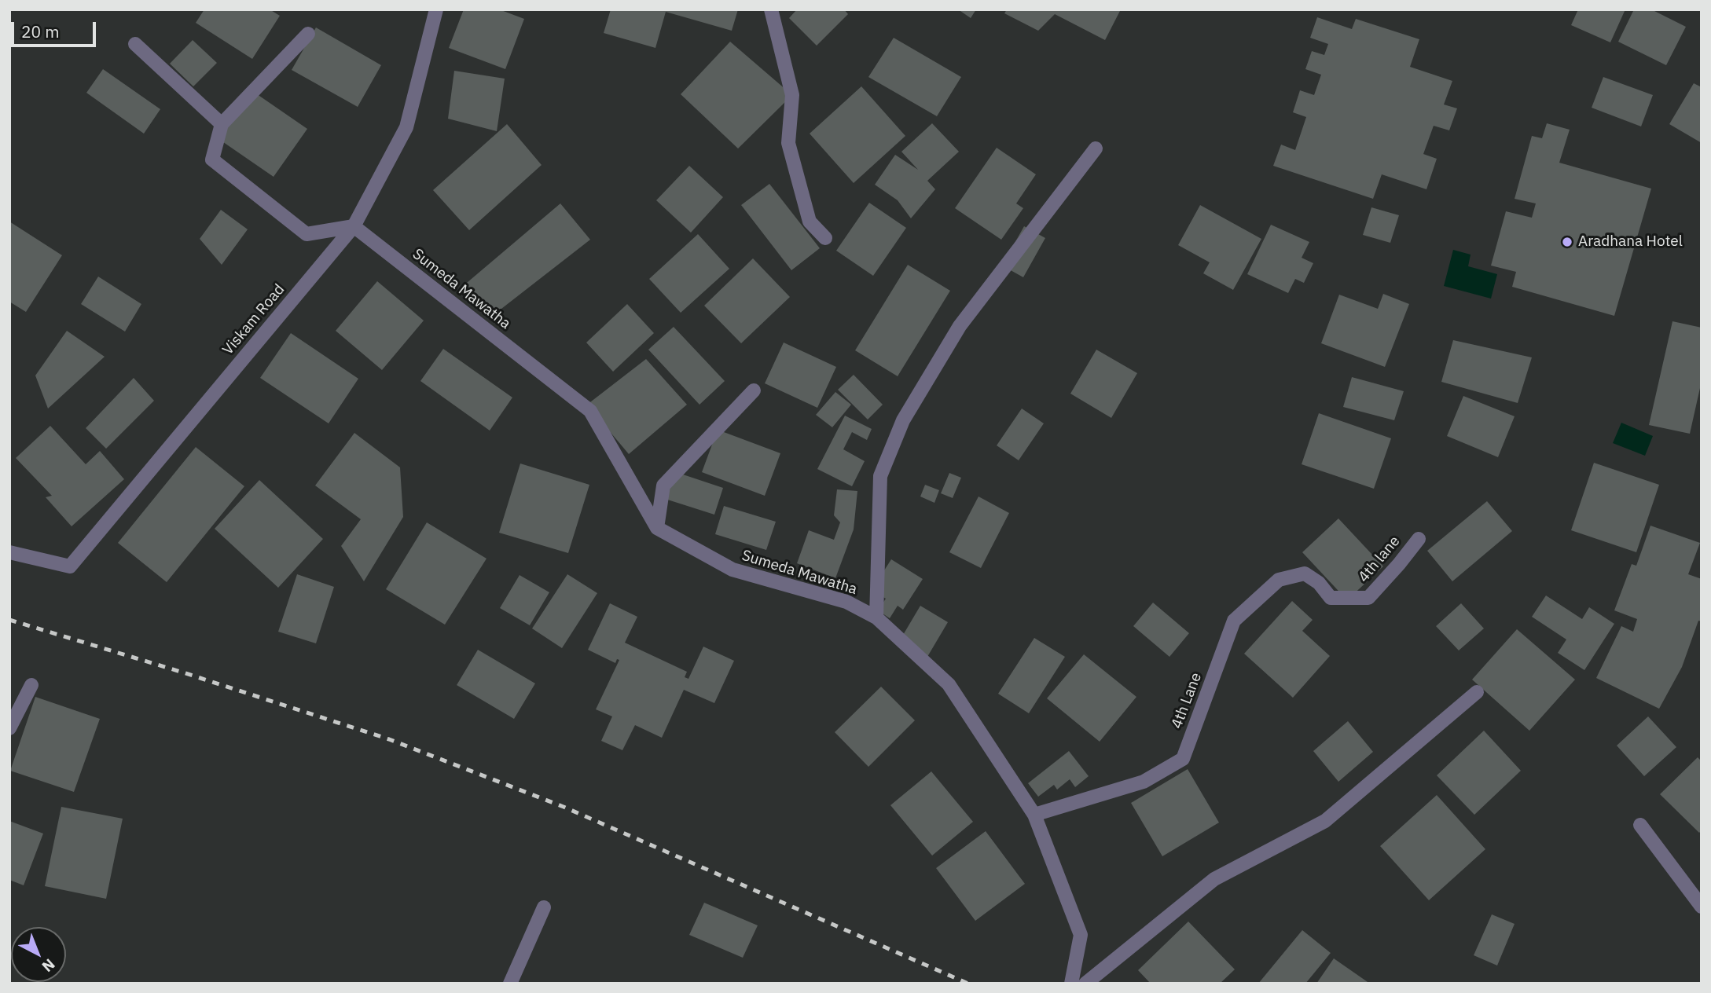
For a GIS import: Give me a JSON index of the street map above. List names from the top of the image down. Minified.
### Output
{"streets":{"street":["Sumeda Mawatha","Viskam Road","4th lane","4th Lane"]},"crossings":[["Sumeda Mawatha","Viskam Road"],["Sumeda Mawatha","4th Lane"],["4th lane","4th Lane"]],"places":["Aradhana Hotel"],"scale_bar":"20 m","north":"bottom right"}
